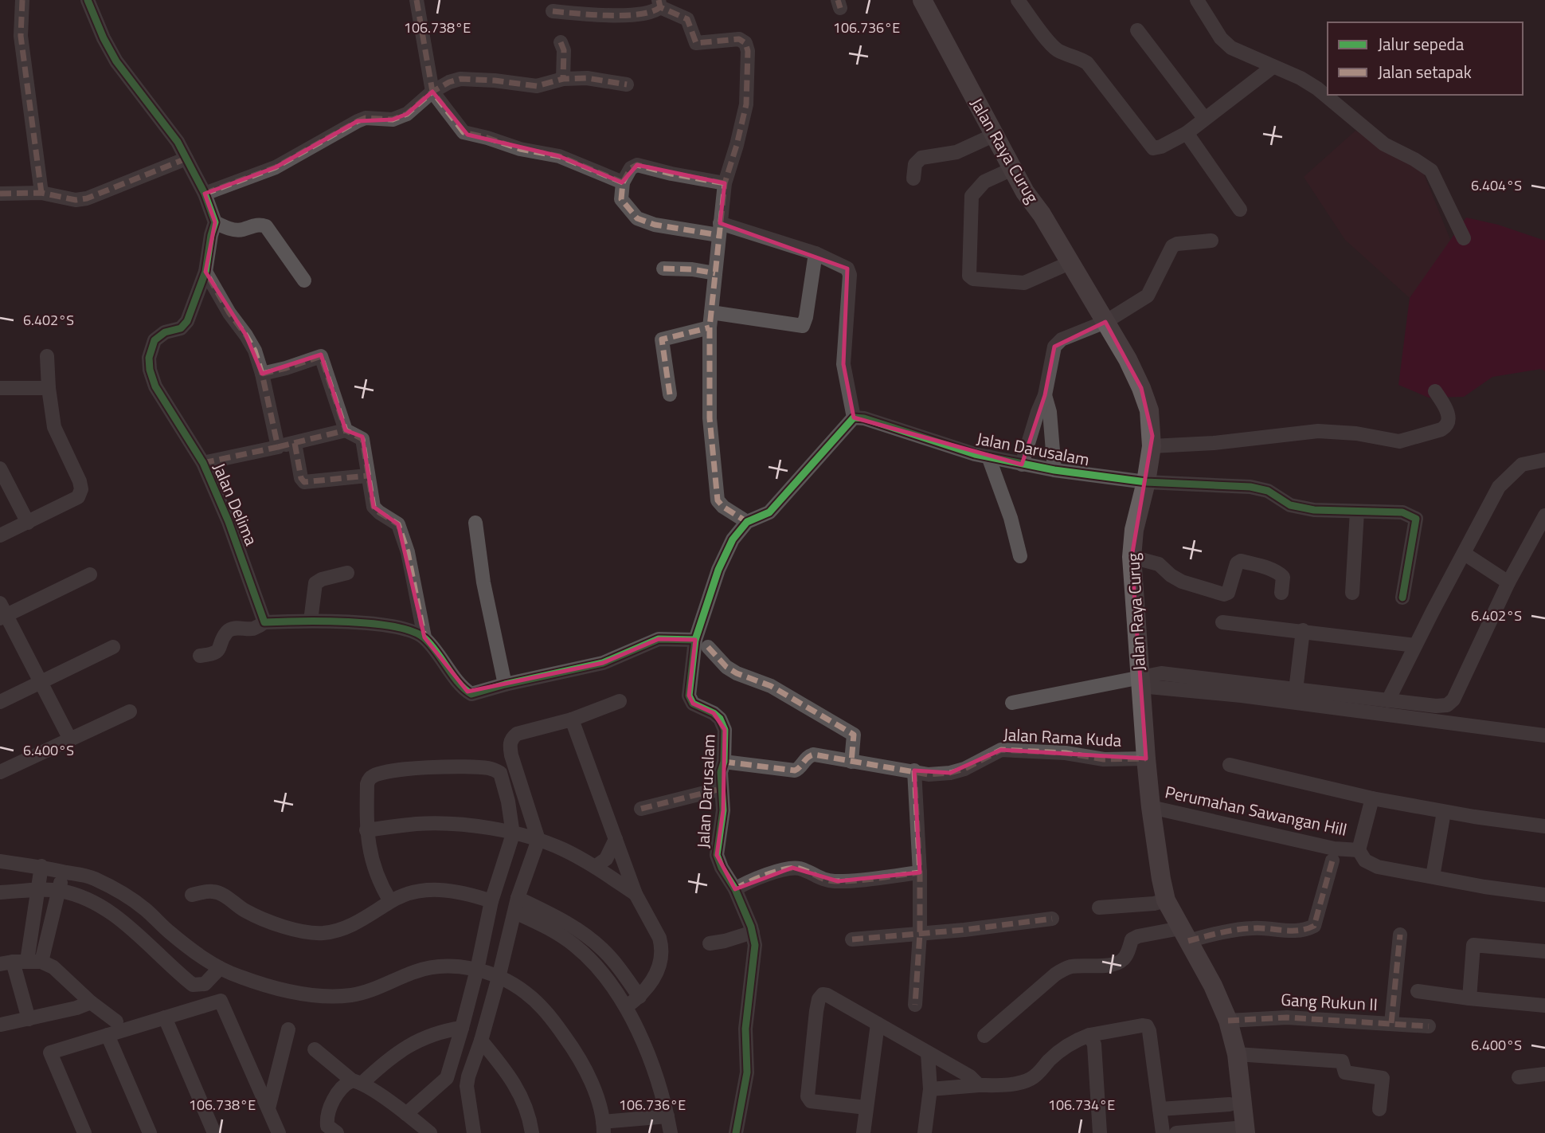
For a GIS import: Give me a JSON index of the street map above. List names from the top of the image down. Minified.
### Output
{"streets":{"main road":["Jalan Raya Curug"],"street":["Jalan Darusalam","Jalan Delima","Jalan Rama Kuda","Perumahan Sawangan Hill","Gang Rukun II"]},"crossings":[["Jalan Raya Curug","Jalan Darusalam"],["Jalan Raya Curug","Jalan Rama Kuda"],["Jalan Raya Curug","Perumahan Sawangan Hill"],["Jalan Raya Curug","Gang Rukun II"],["Jalan Darusalam","Jalan Rama Kuda"]],"legend":["Jalur sepeda","Jalan setapak"],"coordinates":["106.738°E","106.736°E","6.404°S","6.402°S","6.400°S","106.734°E"]}
